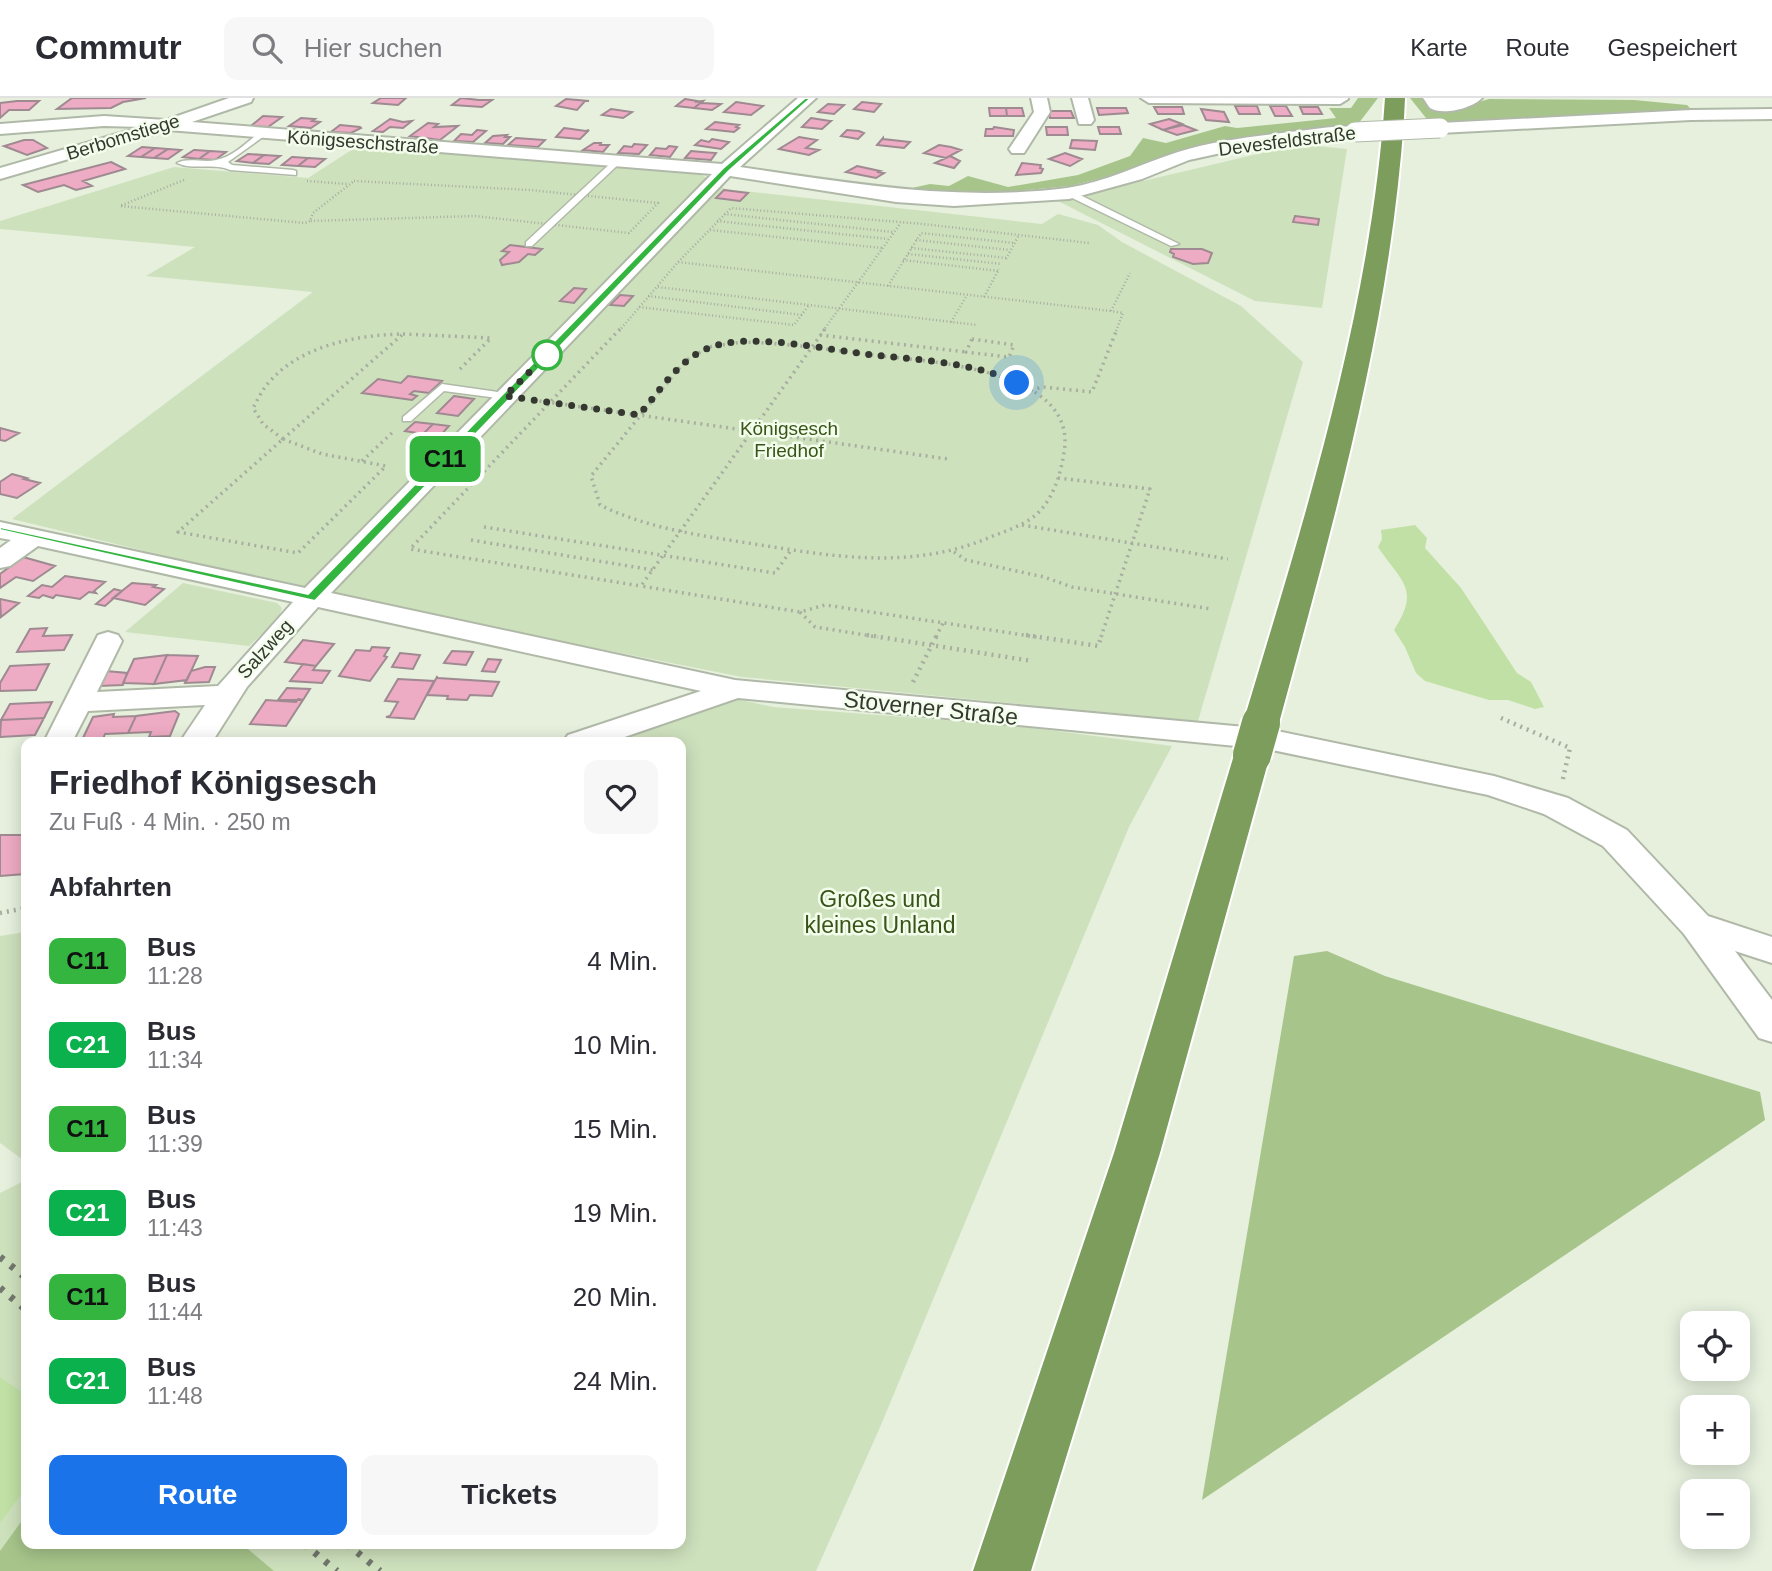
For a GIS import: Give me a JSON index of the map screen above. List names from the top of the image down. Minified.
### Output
{"streets":{"street":["Berbomstiege","Devesfeldstraße","Königseschstraße","Salzweg","Stoverner Straße"]},"crossings":[["Berbomstiege","Königseschstraße"],["Devesfeldstraße","Königseschstraße"],["Devesfeldstraße","Salzweg"],["Königseschstraße","Salzweg"],["Salzweg","Stoverner Straße"]],"parks":["Königsesch Friedhof","Großes und kleines Unland"],"lines":["bus line C11"],"page":{"header":"Commutr","search":"Hier suchen","nav":["Karte","Route","Gespeichert"],"on_map":"C11","heading":[["Friedhof Königsesch","Zu Fuß · 4 Min. · 250 m"],"Abfahrten"],"list":[{"mark":"C11","name":"Bus","note":"11:28","value":"4 Min."},{"mark":"C21","name":"Bus","note":"11:34","value":"10 Min."},{"mark":"C11","name":"Bus","note":"11:39","value":"15 Min."},{"mark":"C21","name":"Bus","note":"11:43","value":"19 Min."},{"mark":"C11","name":"Bus","note":"11:44","value":"20 Min."},{"mark":"C21","name":"Bus","note":"11:48","value":"24 Min."}],"map_buttons":["+","−"],"buttons":["Route","Tickets"]}}
